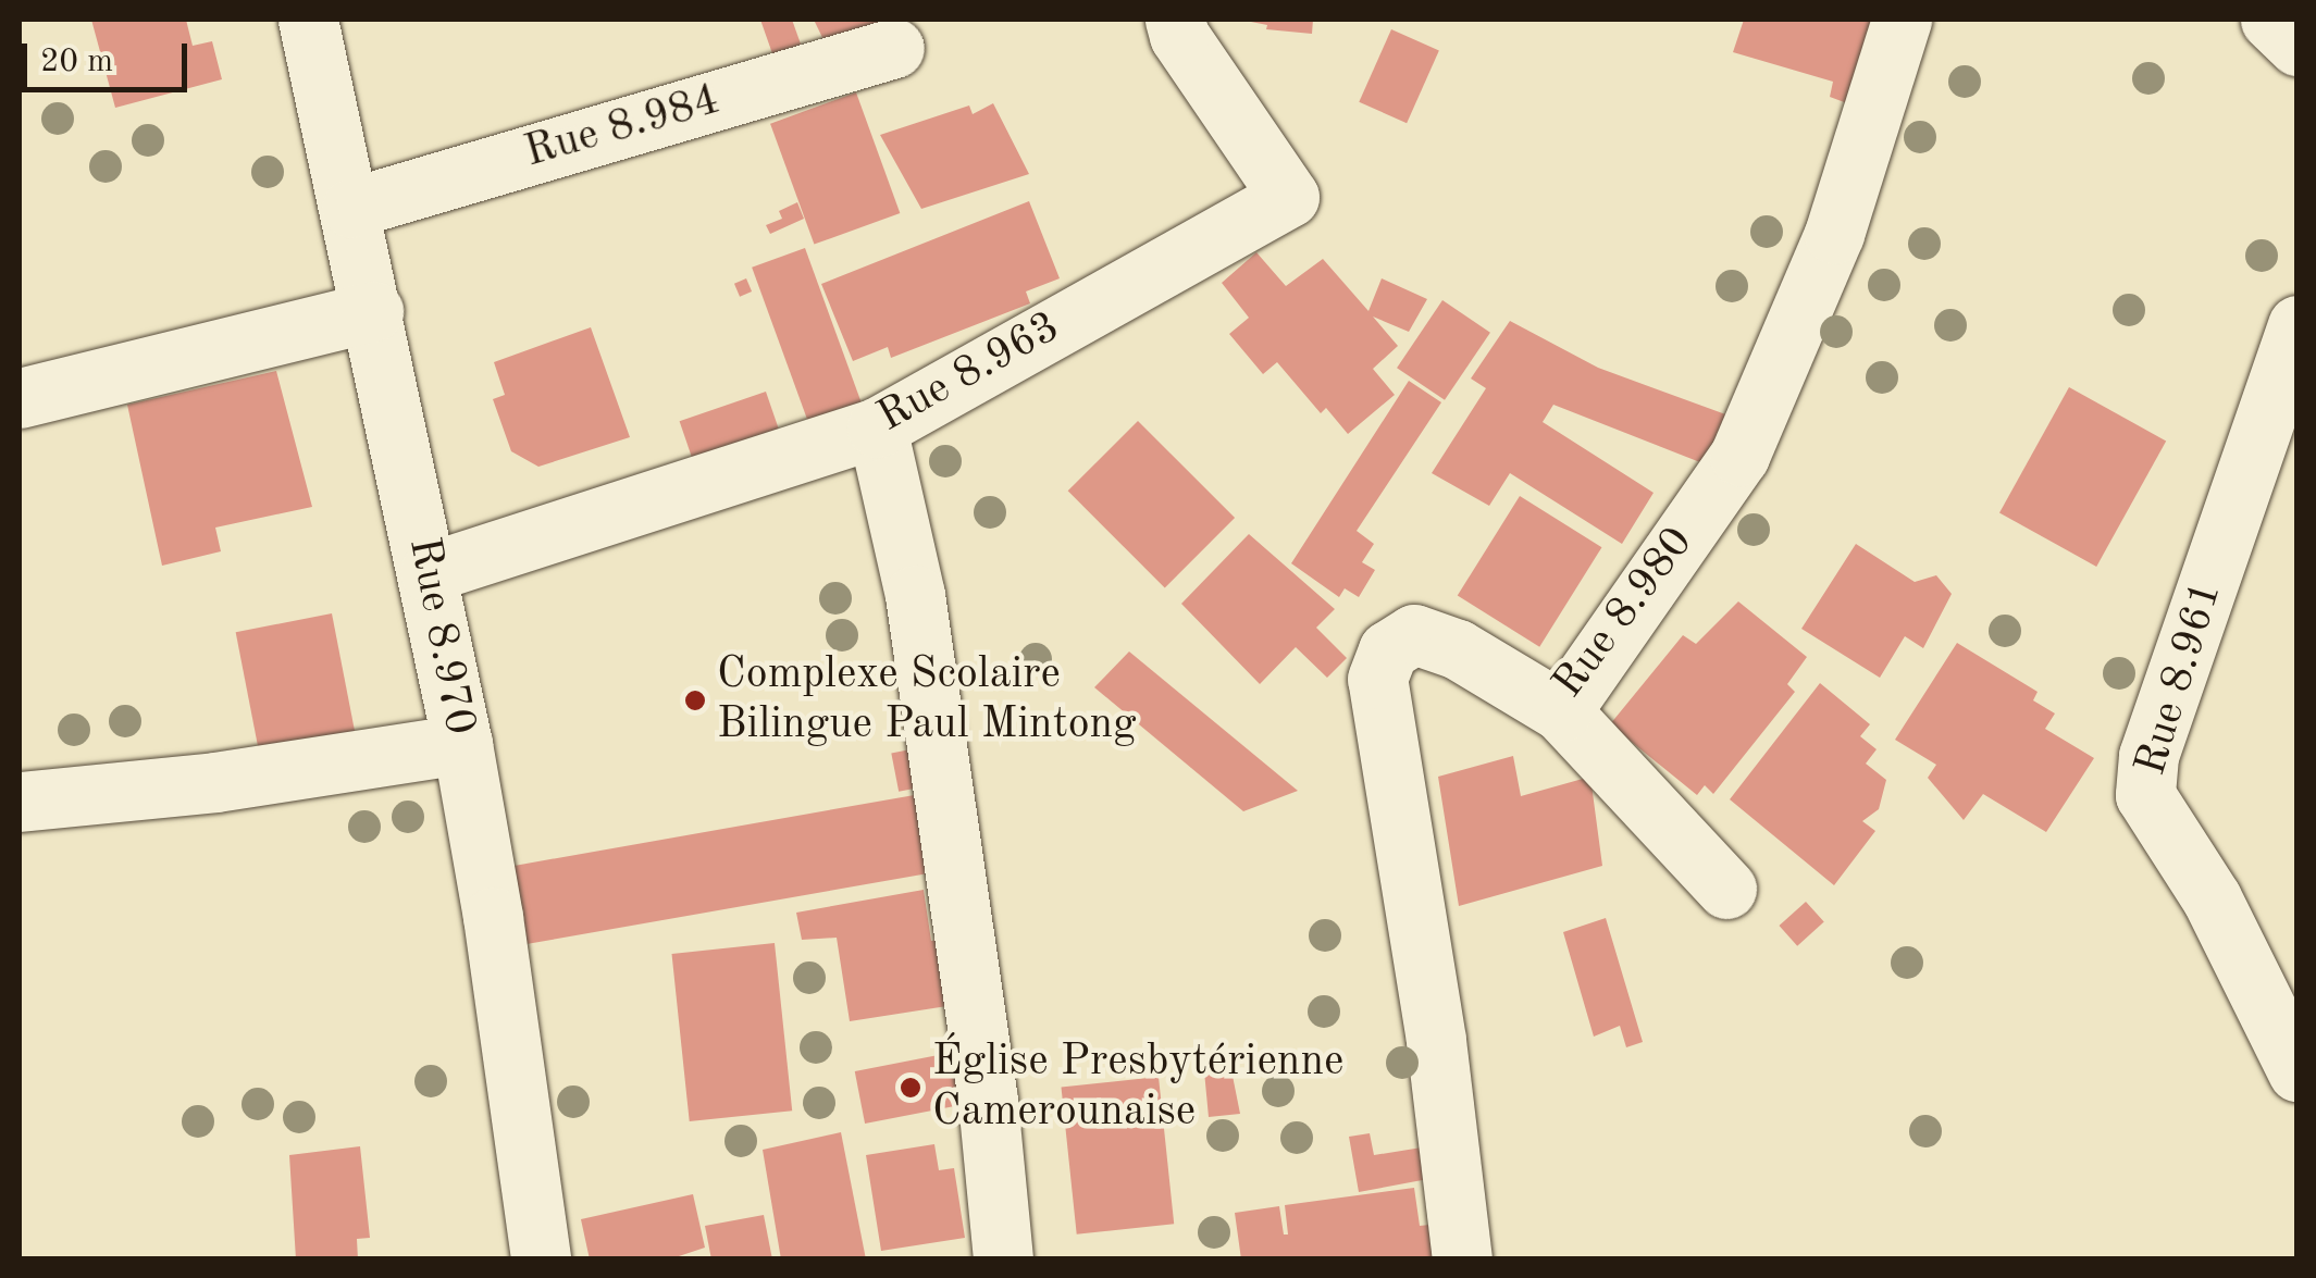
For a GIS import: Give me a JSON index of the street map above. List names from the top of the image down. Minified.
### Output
{"streets":{"street":["Rue 8.984","Rue 8.963","Rue 8.980","Rue 8.970","Rue 8.961"]},"crossings":[["Rue 8.984","Rue 8.970"],["Rue 8.963","Rue 8.970"]],"places":["Complexe Scolaire Bilingue Paul Mintong","Église Presbytérienne Camerounaise"],"scale_bar":"20 m"}
